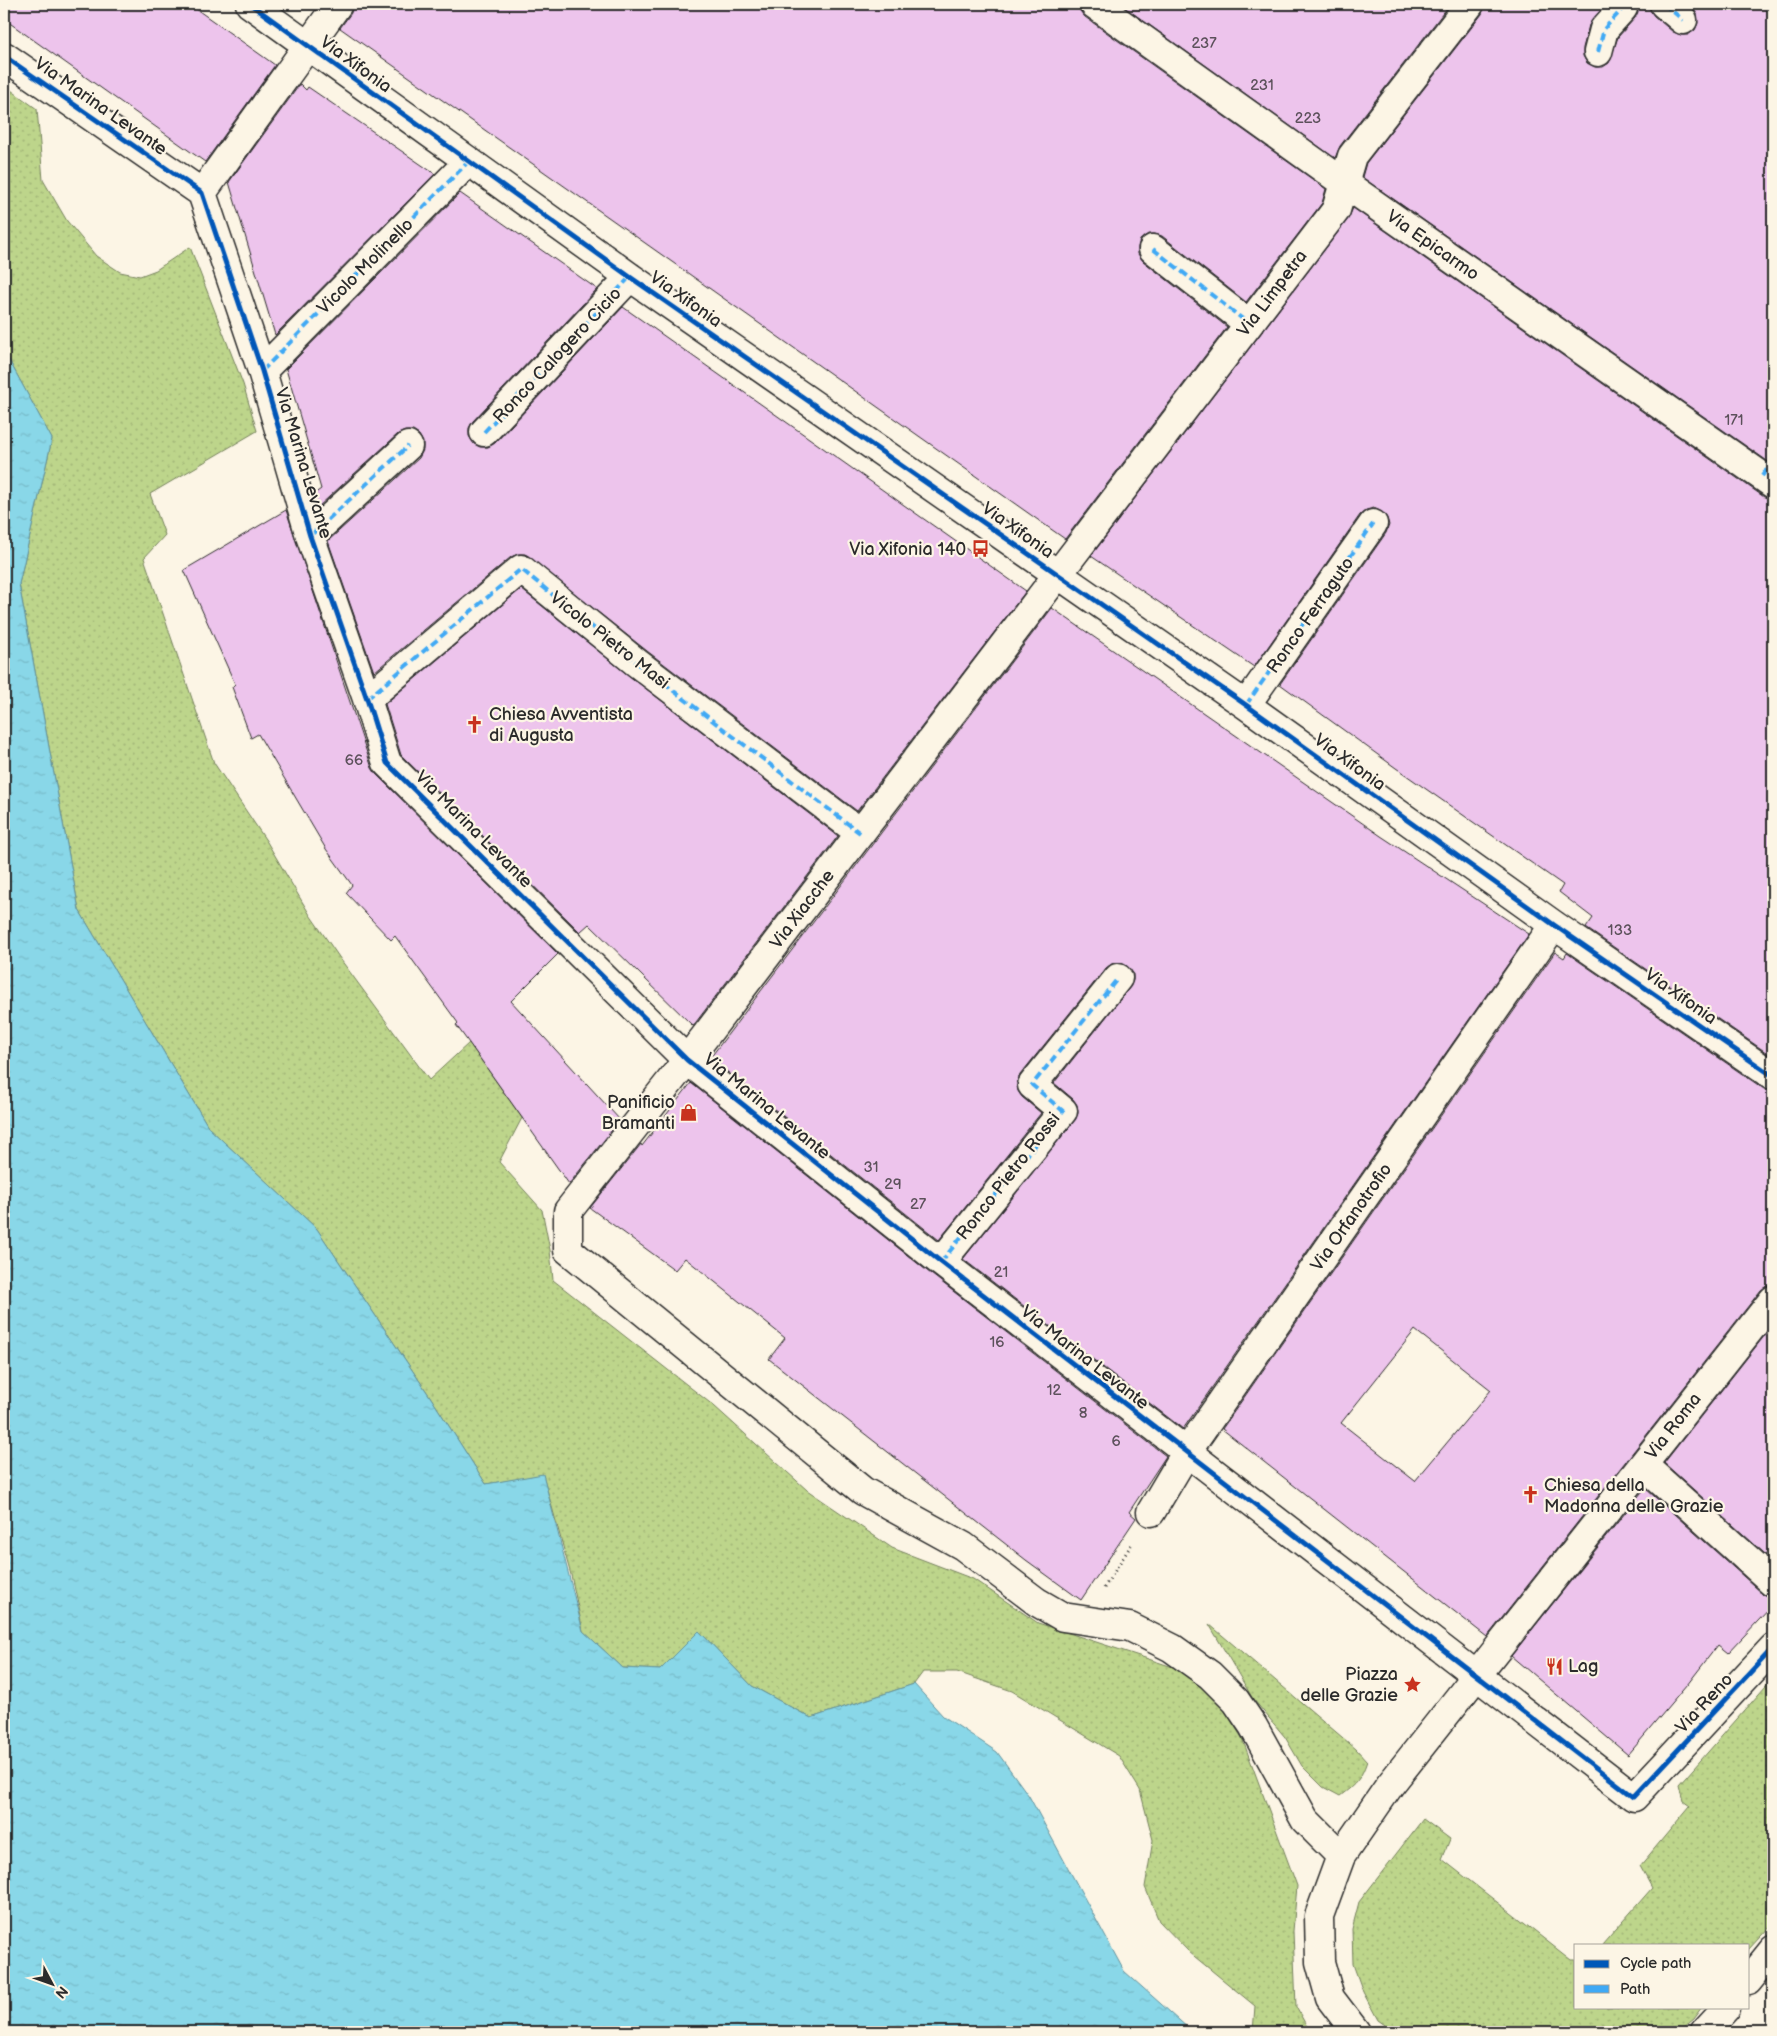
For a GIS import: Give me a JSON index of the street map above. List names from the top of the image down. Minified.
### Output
{"streets":{"street":["Via Xifonia","Via Marina Levante","Via Epicarmo","Vicolo Molinello","Via Limpetra","Ronco Calogero Cicio","Ronco Ferraguto","Vicolo Pietro Masi","Via Xiacche","Ronco Pietro Rossi","Via Orfanotrofio","Via Roma","Via Reno"]},"crossings":[["Via Xifonia","Vicolo Molinello"],["Via Xifonia","Via Limpetra"],["Via Xifonia","Ronco Calogero Cicio"],["Via Xifonia","Ronco Ferraguto"],["Via Xifonia","Via Xiacche"],["Via Xifonia","Via Orfanotrofio"],["Via Marina Levante","Vicolo Molinello"],["Via Marina Levante","Vicolo Pietro Masi"],["Via Marina Levante","Via Xiacche"],["Via Marina Levante","Ronco Pietro Rossi"],["Via Marina Levante","Via Orfanotrofio"],["Via Marina Levante","Via Roma"],["Via Marina Levante","Via Reno"],["Via Epicarmo","Via Limpetra"],["Via Limpetra","Via Xiacche"],["Vicolo Pietro Masi","Via Xiacche"],["Via Roma","Via Reno"]],"places":{"bus stop":["Via Xifonia 140"],"church":["Chiesa Avventista di Augusta","Chiesa della Madonna delle Grazie"],"shop":["Panificio Bramanti"],"restaurant":["Lag"],"place":["Piazza delle Grazie"]},"house_numbers":["237","231","223","171","66","133","31","29","27","21","16","12","8","6"],"legend":["Cycle path","Path"],"north":"bottom right"}
